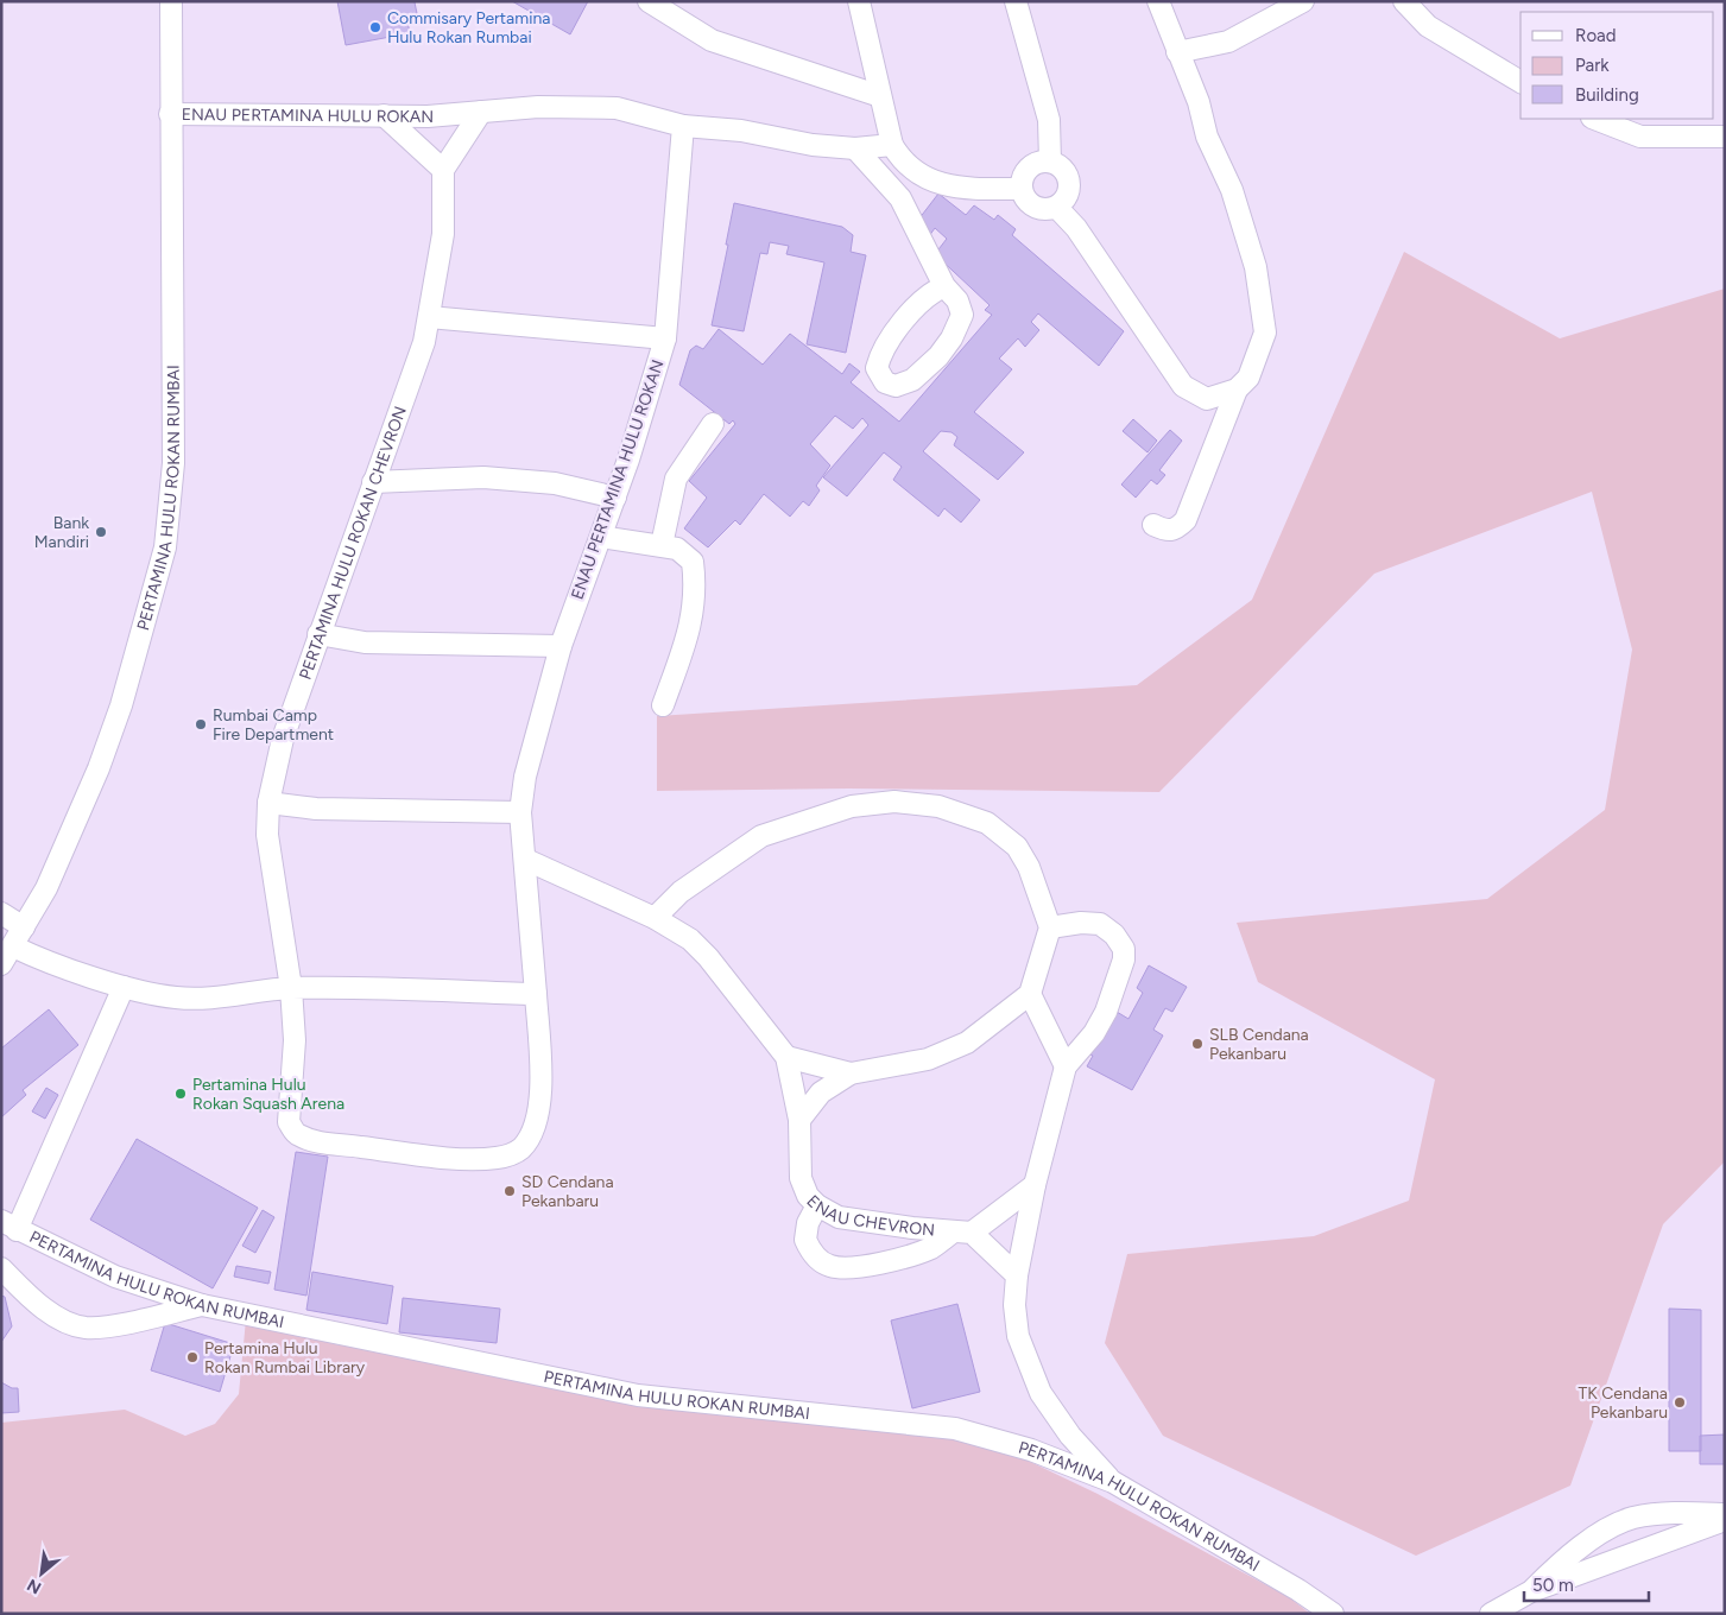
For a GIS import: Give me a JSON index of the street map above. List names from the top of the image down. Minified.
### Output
{"streets":{"street":["ENAU PERTAMINA HULU ROKAN","PERTAMINA HULU ROKAN RUMBAI","PERTAMINA HULU ROKAN CHEVRON","ENAU CHEVRON"]},"crossings":[["ENAU PERTAMINA HULU ROKAN","PERTAMINA HULU ROKAN RUMBAI"],["ENAU PERTAMINA HULU ROKAN","PERTAMINA HULU ROKAN CHEVRON"],["ENAU PERTAMINA HULU ROKAN","ENAU CHEVRON"]],"places":["Commisary Pertamina Hulu Rokan Rumbai","Bank Mandiri","Rumbai Camp Fire Department","SLB Cendana Pekanbaru","Pertamina Hulu Rokan Squash Arena","SD Cendana Pekanbaru","Pertamina Hulu Rokan Rumbai Library","TK Cendana Pekanbaru"],"legend":["Road","Park","Building"],"scale_bar":"50 m","north":"bottom left"}
